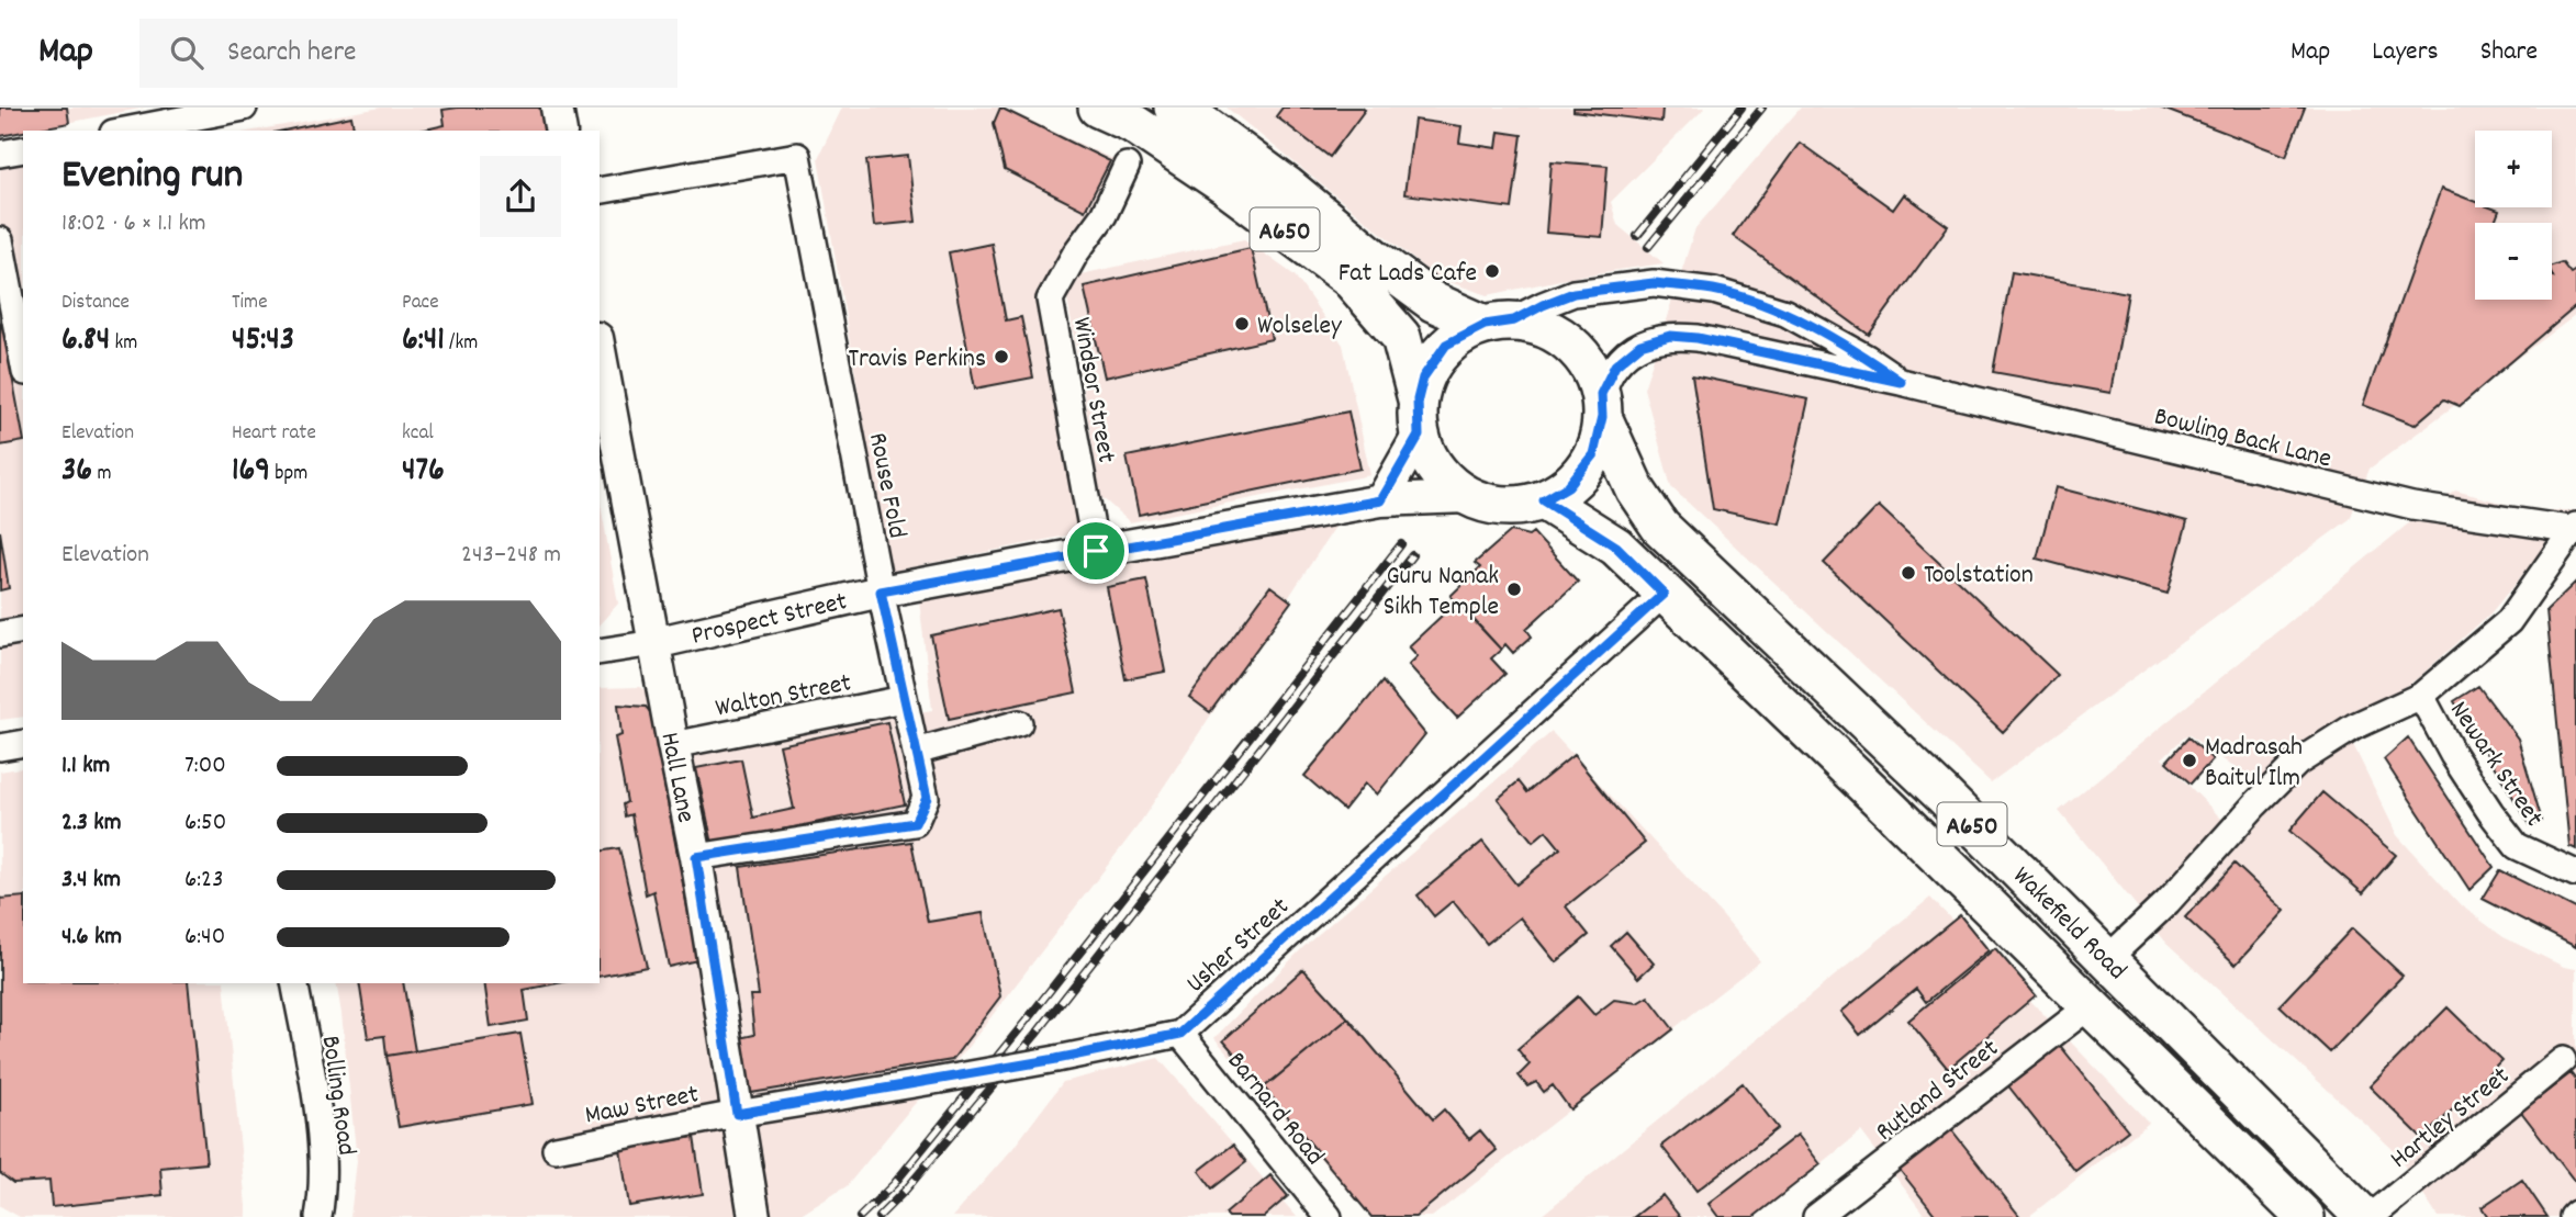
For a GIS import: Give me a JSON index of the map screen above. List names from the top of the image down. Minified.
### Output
{"streets":{"main road":["A650","Wakefield Road"],"street":["Windsor Street","Bowling Back Lane","Rouse Fold","Prospect Street","Walton Street","Newark Street","Hall Lane","Usher Street","Rutland Street","Bolling Road","Maw Street","Barnard Road","Hartley Street"]},"crossings":[["A650","Bowling Back Lane"],["A650","Prospect Street"],["A650","Wakefield Road"],["Windsor Street","Prospect Street"],["Bowling Back Lane","Prospect Street"],["Bowling Back Lane","Wakefield Road"],["Rouse Fold","Prospect Street"],["Rouse Fold","Walton Street"],["Rouse Fold","Hall Lane"],["Prospect Street","Hall Lane"],["Prospect Street","Wakefield Road"],["Walton Street","Hall Lane"],["Hall Lane","Maw Street"],["Wakefield Road","Usher Street"],["Wakefield Road","Rutland Street"],["Usher Street","Barnard Road"]],"places":["Fat Lads Cafe","Wolseley","Travis Perkins","Toolstation","Guru Nanak Sikh Temple","Madrasah Baitul Ilm"],"page":{"header":"Map","search":"Search here","nav":["Map","Layers","Share"],"map_buttons":["+","−"],"heading":["Evening run","18:02 · 6 × 1.1 km"],"stats":[["Distance","6.84 km"],["Time","45:43"],["Pace","6:41 /km"],["Elevation","36 m"],["Heart rate","169 bpm"],["kcal","476"]],"chart":["Elevation","243–248 m"],"list":[{"name":"1.1 km","note":"7:00"},{"name":"2.3 km","note":"6:50"},{"name":"3.4 km","note":"6:23"},{"name":"4.6 km","note":"6:40"}]}}
